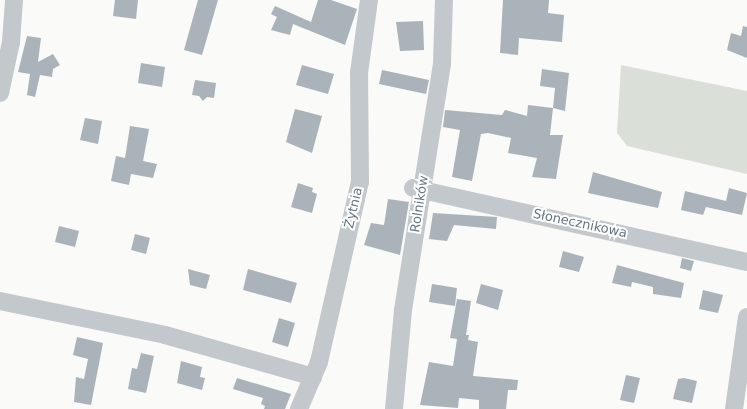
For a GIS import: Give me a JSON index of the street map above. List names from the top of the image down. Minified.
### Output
{"streets":{"street":["Rolników","Żytnia","Słonecznikowa"]},"crossings":[["Rolników","Słonecznikowa"]]}
